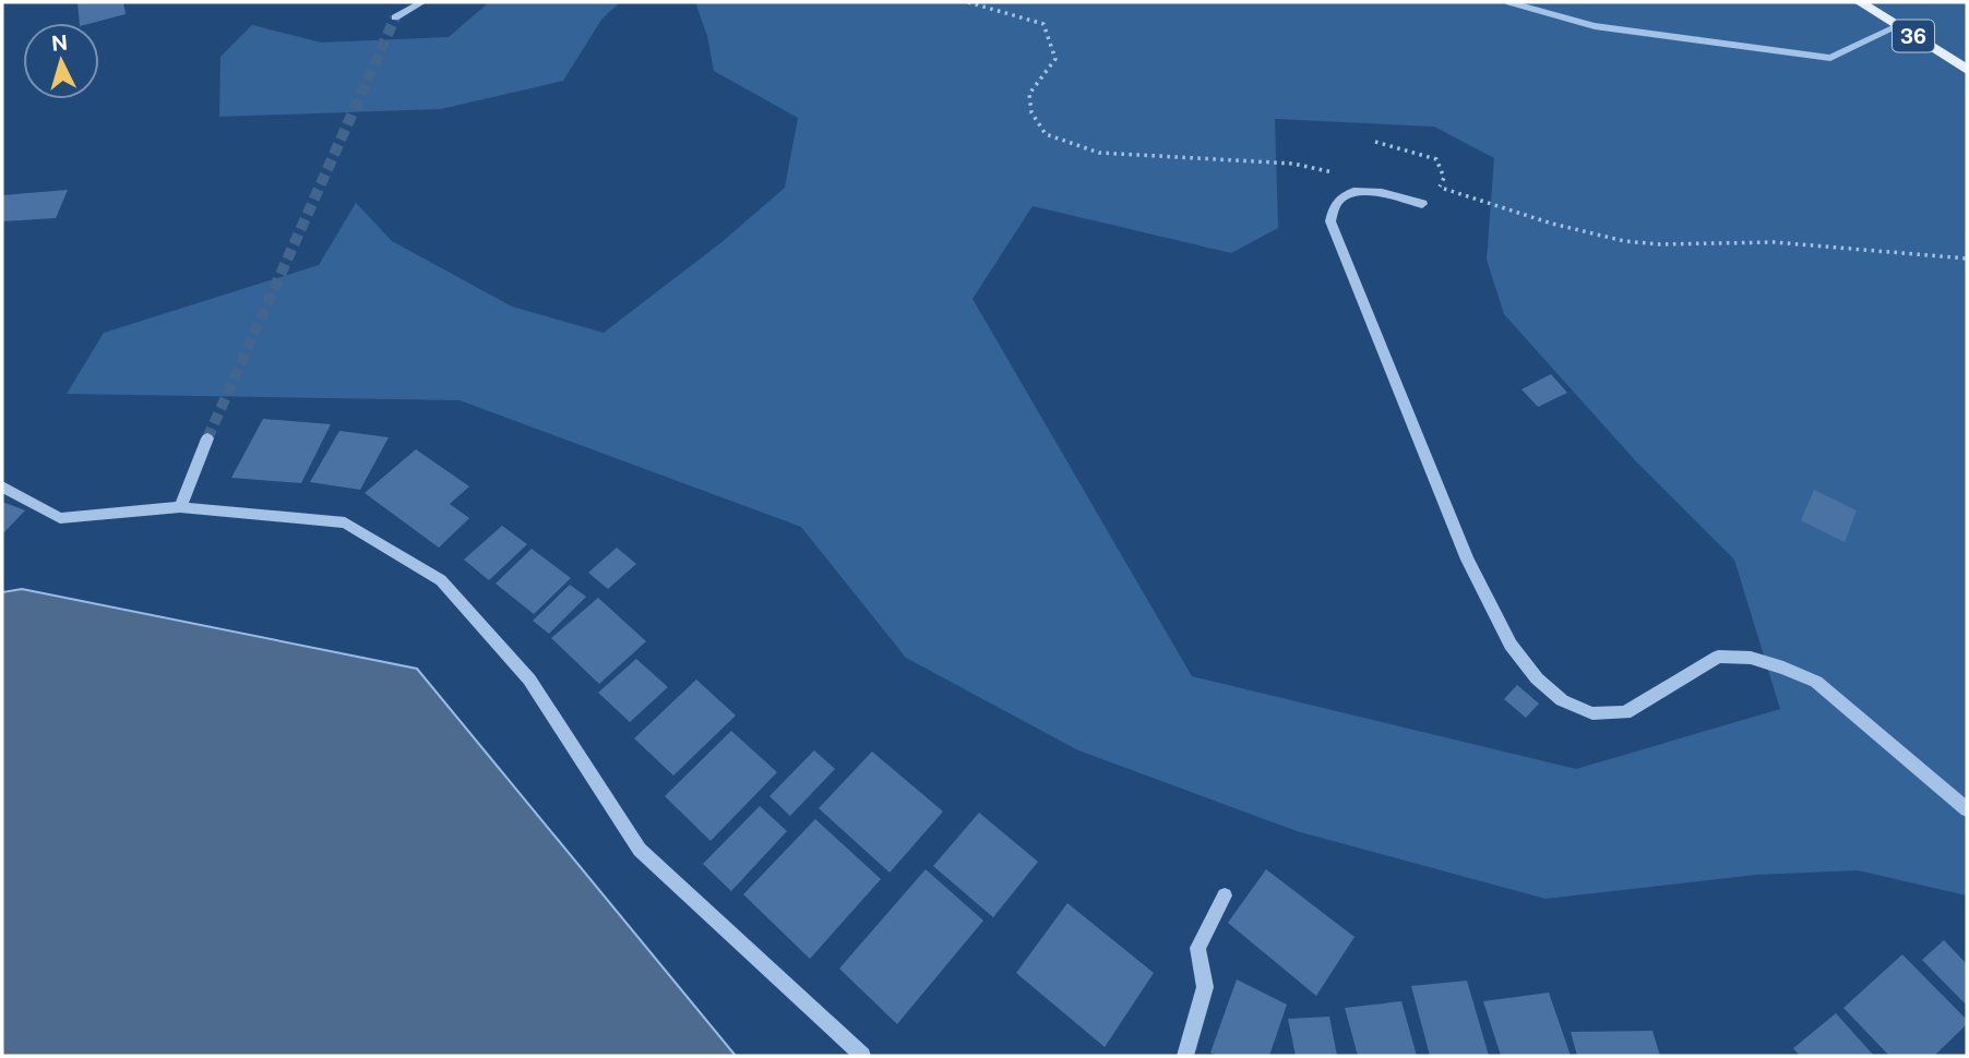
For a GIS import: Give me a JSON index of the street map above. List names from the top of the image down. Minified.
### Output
{"streets":{"main road":["36"]},"north":"top"}
